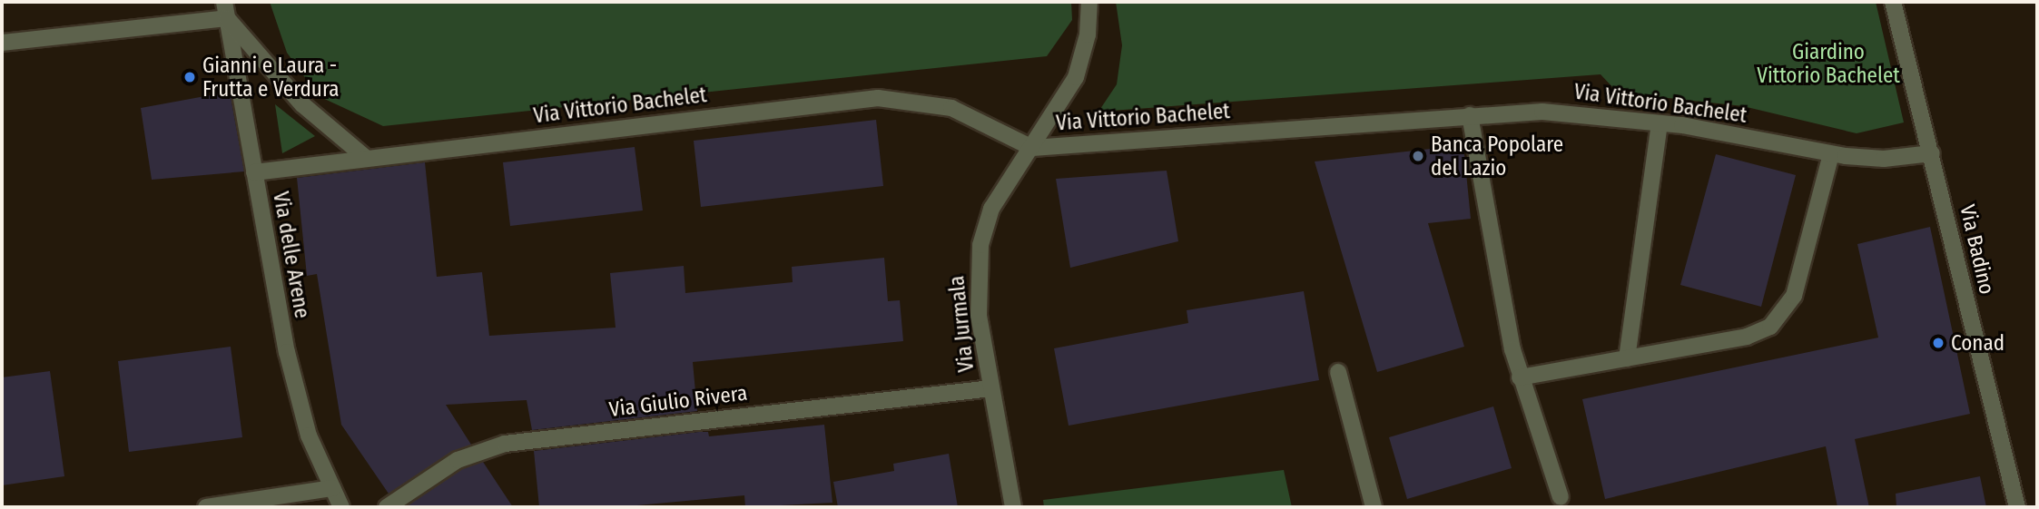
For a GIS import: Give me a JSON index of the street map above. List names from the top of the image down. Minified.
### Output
{"streets":{"street":["Via Vittorio Bachelet","Via Badino","Via delle Arene","Via Jurmala","Via Giulio Rivera"]},"crossings":[["Via Vittorio Bachelet","Via Badino"],["Via Vittorio Bachelet","Via delle Arene"],["Via Vittorio Bachelet","Via Jurmala"],["Via Jurmala","Via Giulio Rivera"]],"parks":["Giardino Vittorio Bachelet"],"places":["Gianni e Laura - Frutta e Verdura","Banca Popolare del Lazio","Conad"]}
